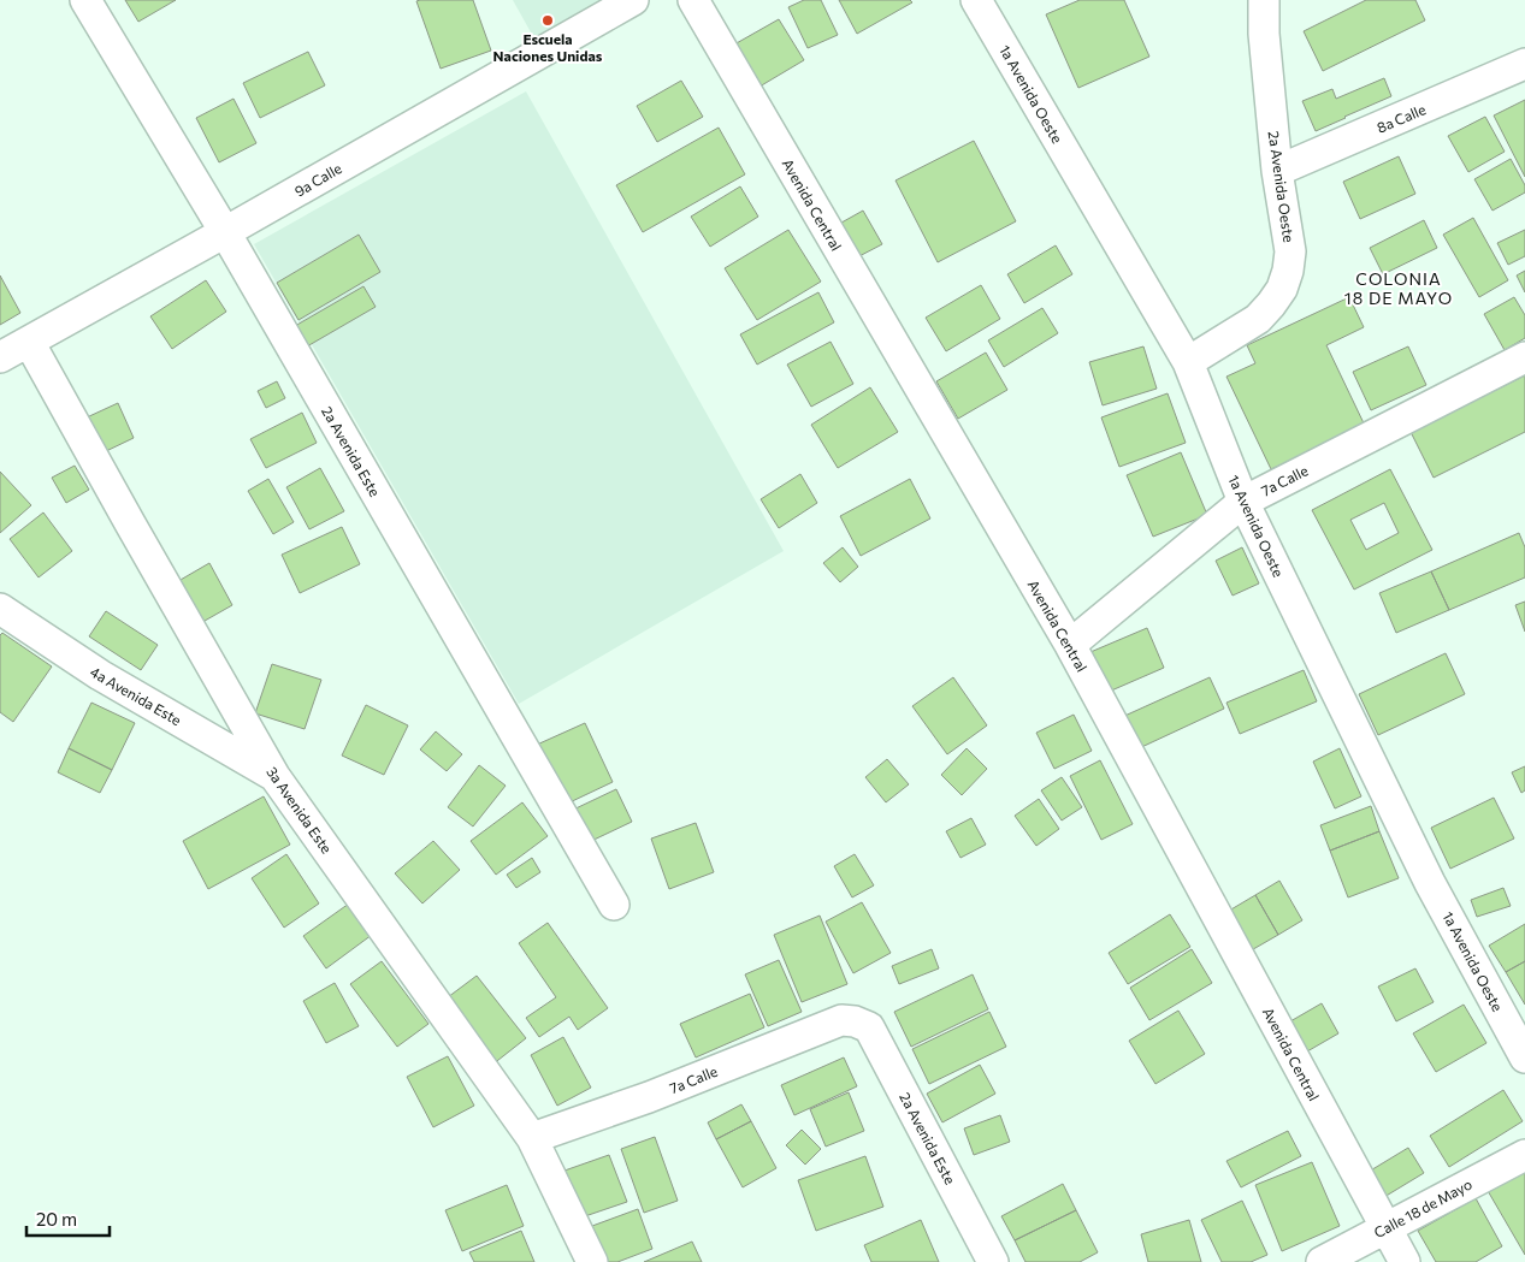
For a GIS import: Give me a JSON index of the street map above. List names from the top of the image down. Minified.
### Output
{"streets":{"street":["1a Avenida Oeste","8a Calle","9a Calle","2a Avenida Oeste","Avenida Central","2a Avenida Este","7a Calle","4a Avenida Este","3a Avenida Este","Calle 18 de Mayo"]},"crossings":[["1a Avenida Oeste","2a Avenida Oeste"],["1a Avenida Oeste","7a Calle"],["8a Calle","2a Avenida Oeste"],["9a Calle","2a Avenida Este"],["9a Calle","3a Avenida Este"],["Avenida Central","7a Calle"],["Avenida Central","Calle 18 de Mayo"],["2a Avenida Este","7a Calle"],["7a Calle","3a Avenida Este"],["4a Avenida Este","3a Avenida Este"]],"districts":["COLONIA 18 DE MAYO"],"places":["Escuela Naciones Unidas"],"scale_bar":"20 m"}
